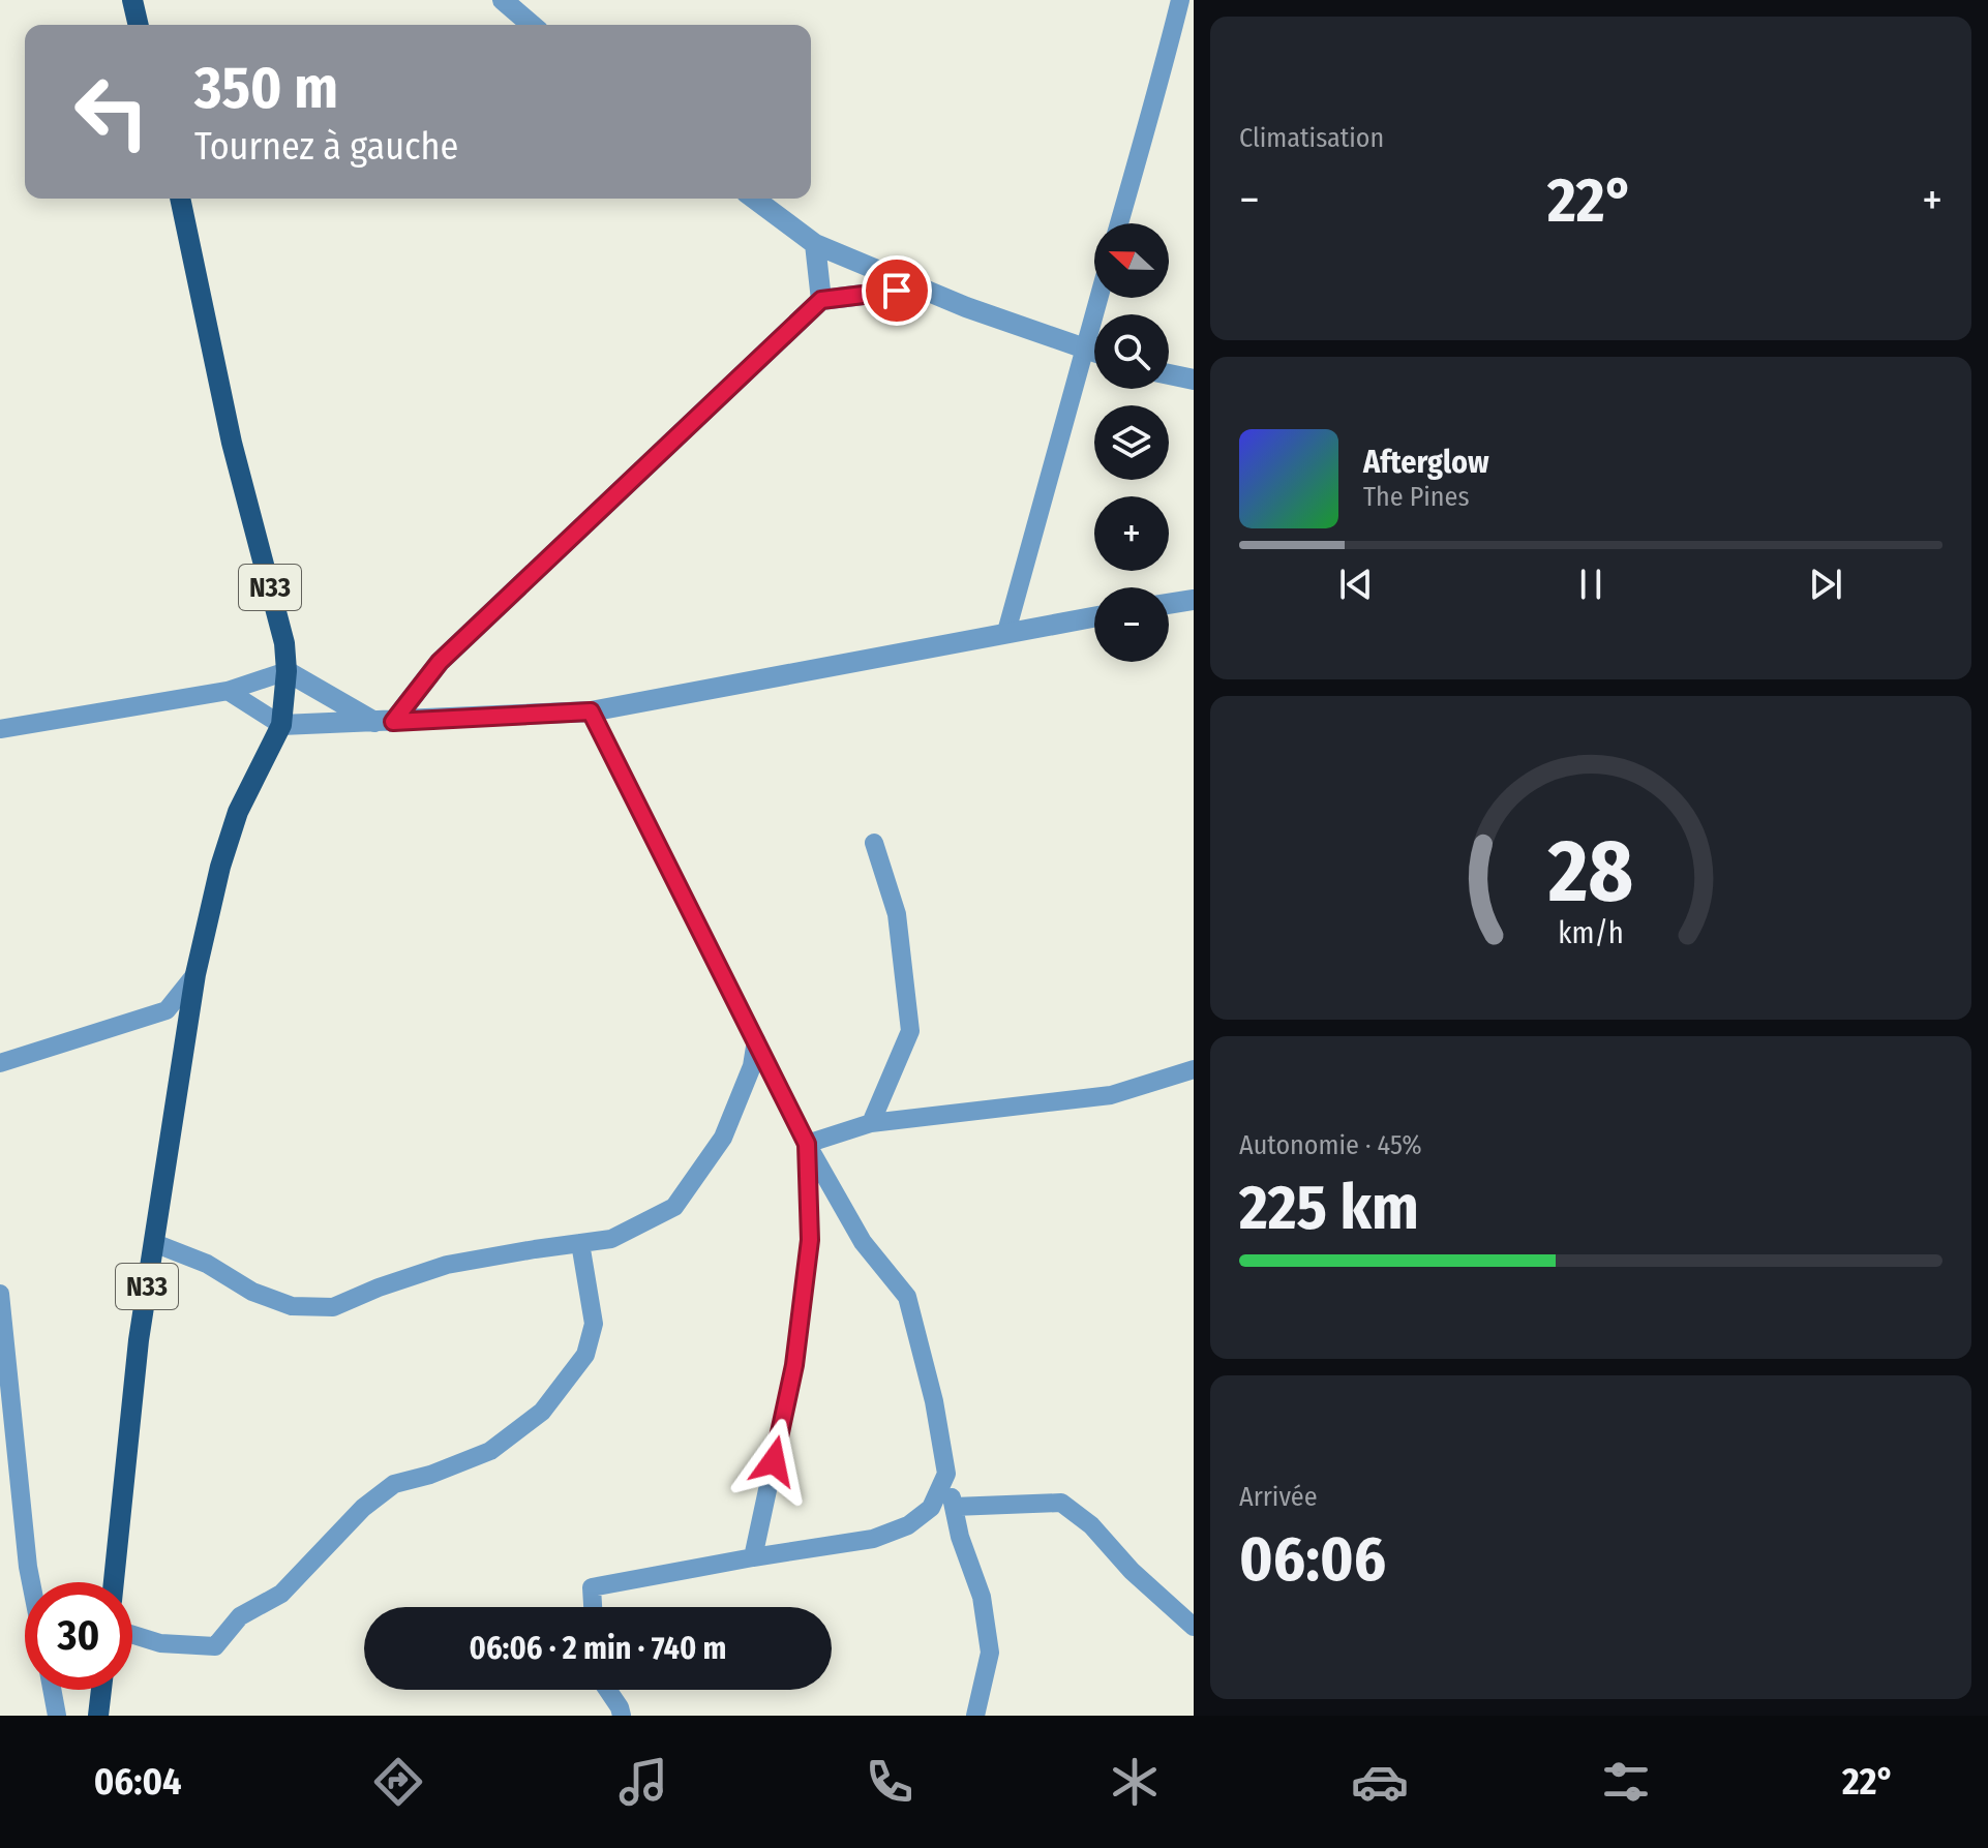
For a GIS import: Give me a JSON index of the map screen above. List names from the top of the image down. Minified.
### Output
{"streets":{"main road":["N33"]},"north":"left","page":{"tile":["Climatisation",["Autonomie · 45%","225 km"],["Arrivée","06:06"]],"turn":["350 m","Tournez à gauche"],"heat":["−","22°","+"],"map_buttons":["+","−"],"song":["Afterglow","The Pines"],"limit":"30","trip":"06:06 · 2 min · 740 m","tabs":["06:04","22°"],"gauge":["28","km/h"]}}
